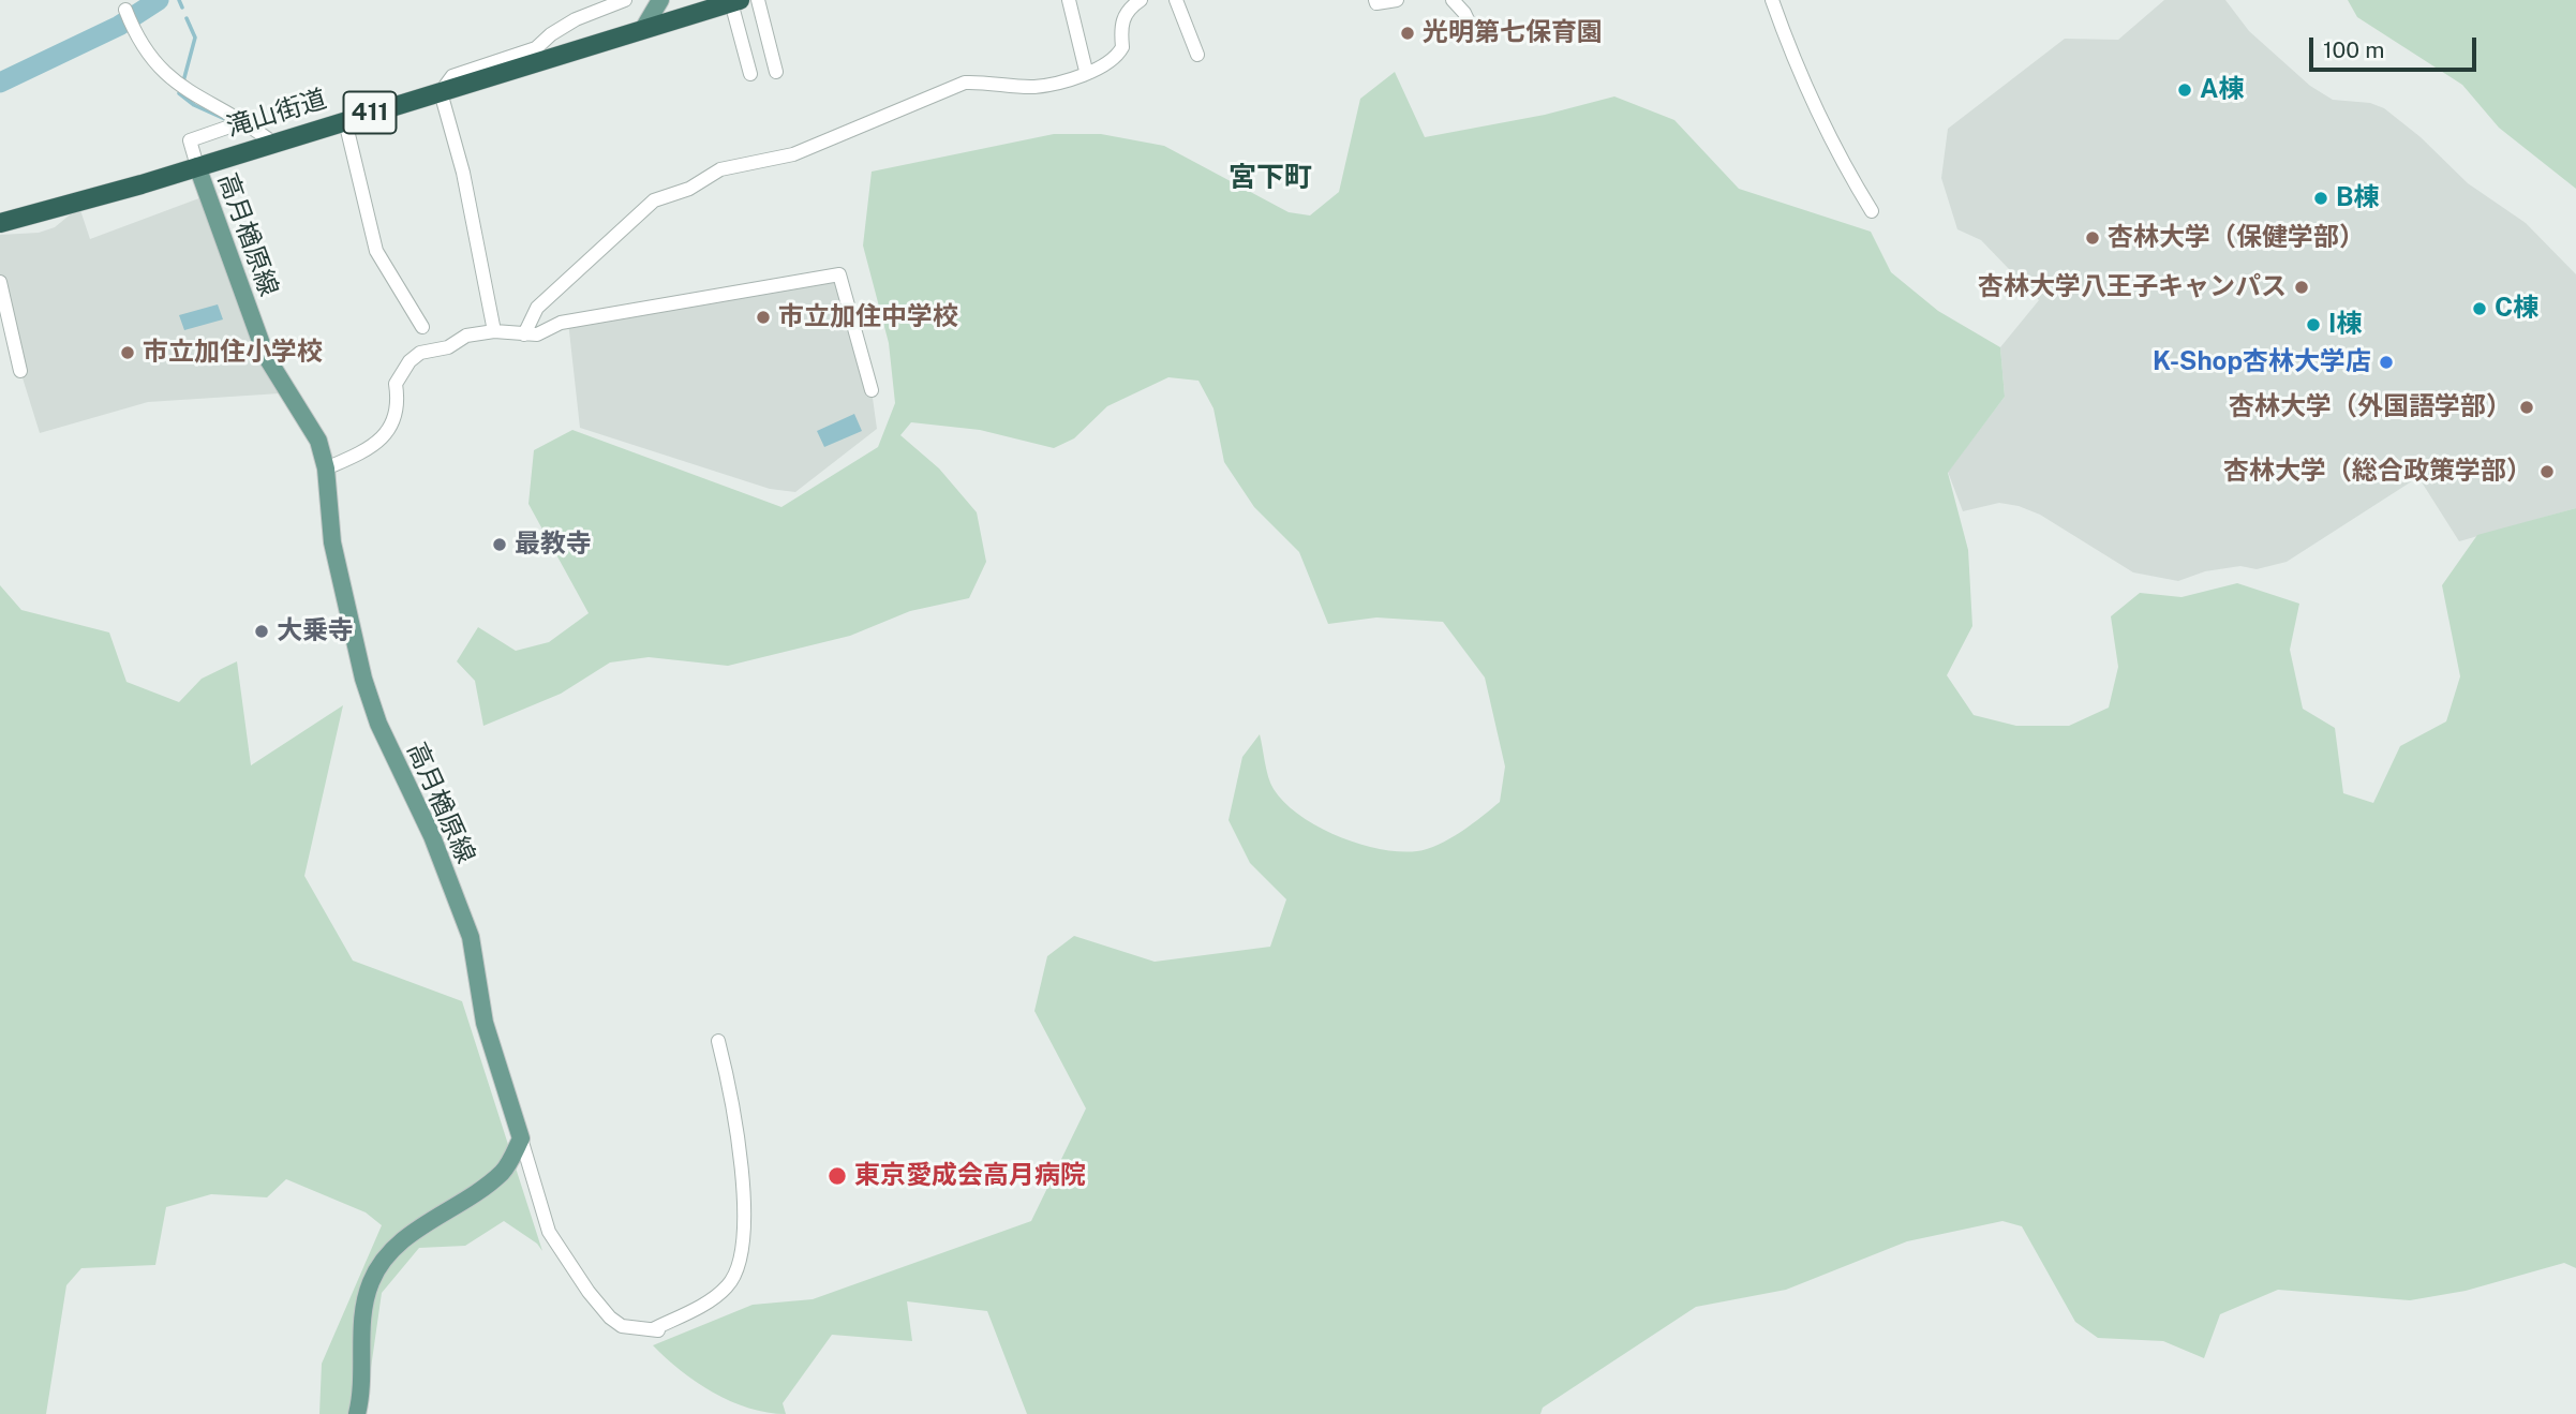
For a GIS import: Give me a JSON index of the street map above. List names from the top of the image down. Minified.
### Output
{"streets":{"highway":["411","滝山街道"],"main road":["高月楢原線"]},"crossings":[["滝山街道","高月楢原線"]],"districts":["宮下町"],"places":["光明第七保育園","A棟","B棟","杏林大学（保健学部）","杏林大学八王子キャンパス","C棟","市立加住中学校","I棟","市立加住小学校","K-Shop杏林大学店","杏林大学（外国語学部）","杏林大学（総合政策学部）","最教寺","大乗寺","東京愛成会高月病院"],"scale_bar":"100 m"}
